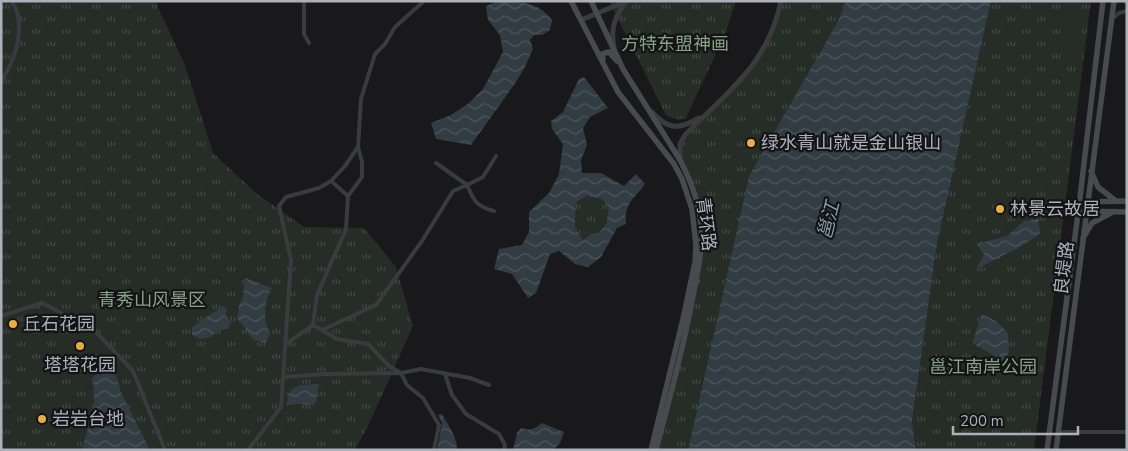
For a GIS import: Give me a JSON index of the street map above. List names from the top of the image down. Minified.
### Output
{"streets":{"main road":["青环路","良堤路"]},"water":["邕江"],"parks":["方特东盟神画","青秀山风景区","邕江南岸公园"],"places":["绿水青山就是金山银山","林景云故居","丘石花园","塔塔花园","岩岩台地"],"scale_bar":"200 m"}
